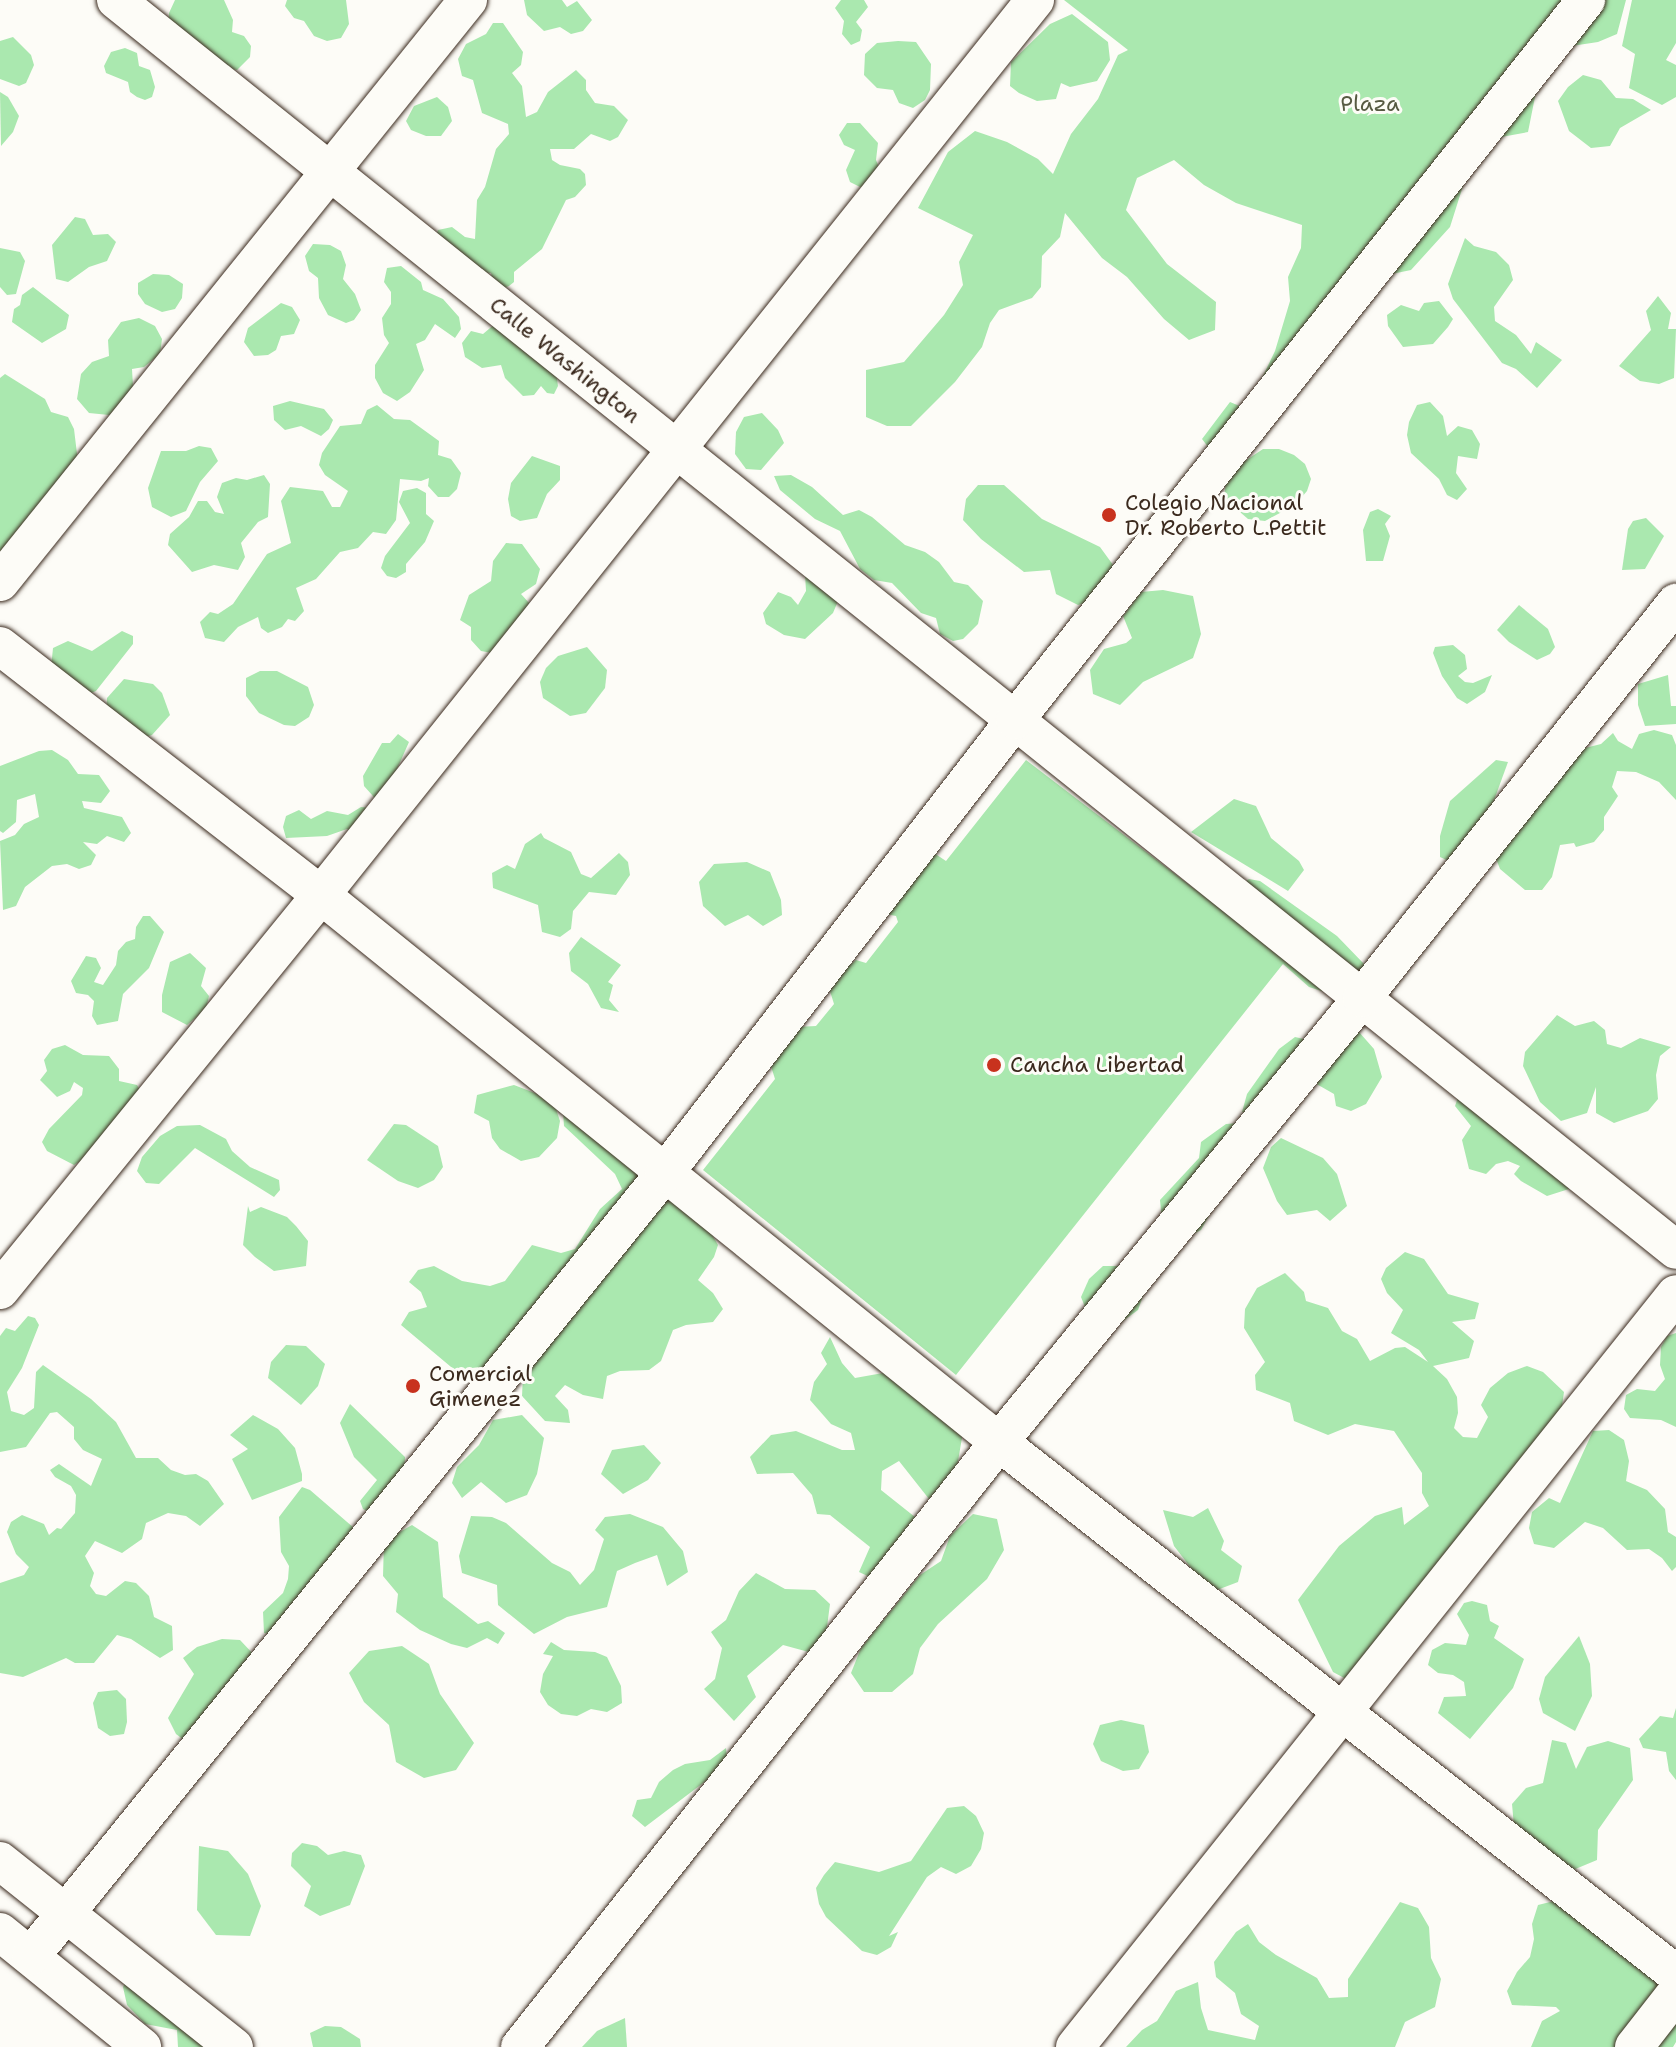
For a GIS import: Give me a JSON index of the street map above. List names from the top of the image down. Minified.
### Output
{"streets":{"street":["Calle Washington"]},"parks":["Plaza"],"places":["Colegio Nacional Dr. Roberto L.Pettit","Cancha Libertad","Comercial Gimenez"]}
